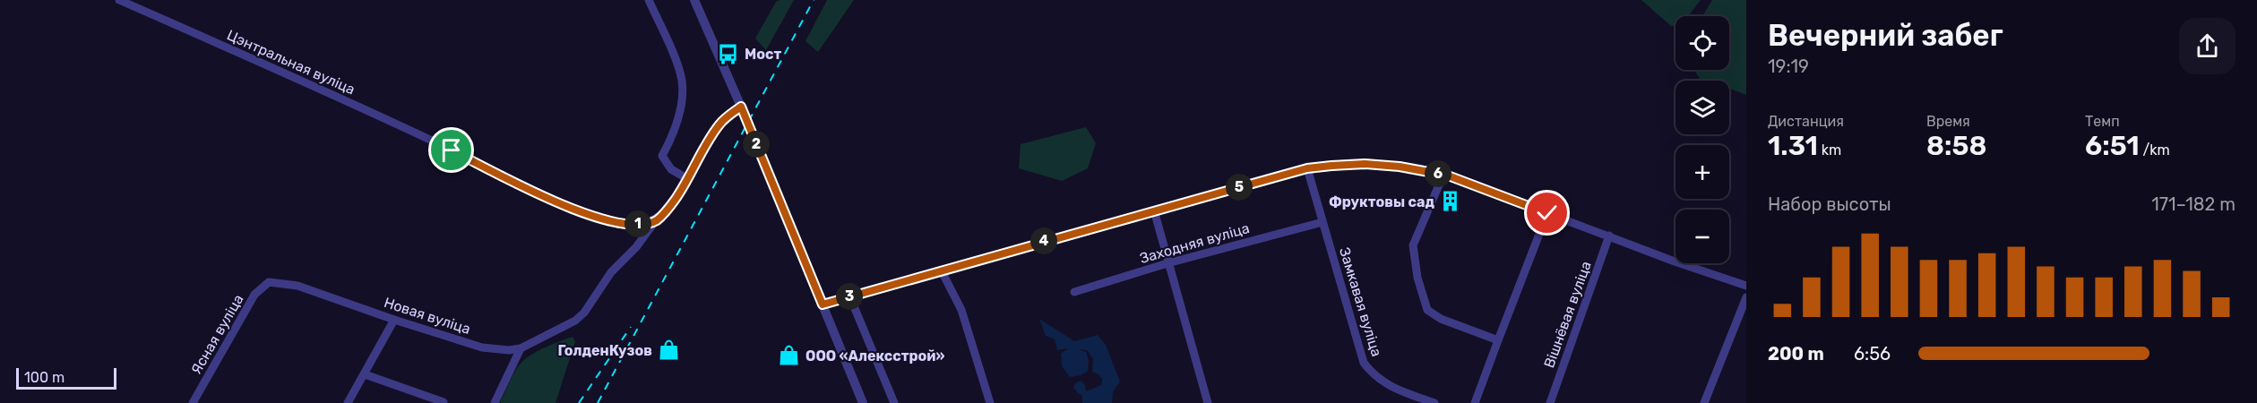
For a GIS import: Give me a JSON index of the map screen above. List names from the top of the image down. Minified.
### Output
{"streets":{"street":["Цэнтральная вуліца","Заходняя вуліца","Замкавая вуліца","Вішнёвая вуліца","Новая вуліца","Ясная вуліца"]},"crossings":[["Цэнтральная вуліца","Новая вуліца"],["Заходняя вуліца","Замкавая вуліца"],["Новая вуліца","Ясная вуліца"]],"places":{"bus stop":["Мост"],"building":["Фруктовы сад"],"shop":["ГолденКузов","ООО «Алексстрой»"]},"scale_bar":"100 m","page":{"heading":["Вечерний забег","19:19"],"map_buttons":["+","−"],"stats":[["Дистанция","1.31 km"],["Время","8:58"],["Темп","6:51 /km"]],"pins":["2","6","5","1","4","3"],"chart":["Набор высоты","171–182 m"],"list":[{"name":"200 m","note":"6:56"}],"scale":"100 m"}}
